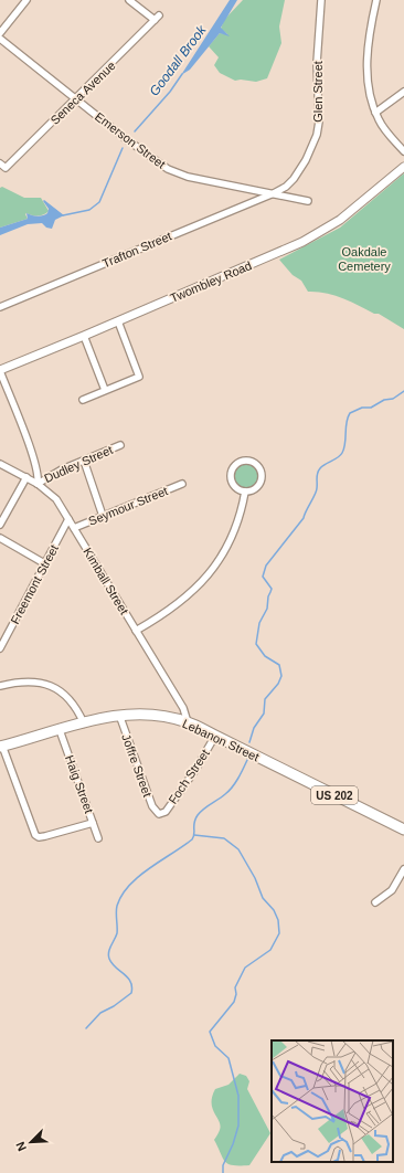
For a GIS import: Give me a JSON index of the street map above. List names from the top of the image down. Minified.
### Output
{"streets":{"highway":["Lebanon Street","US 202"],"street":["Glen Street","Seneca Avenue","Emerson Street","Trafton Street","Twombley Road","Dudley Street","Seymour Street","Kimball Street","Freemont Street","Joffre Street","Foch Street","Haig Street"]},"crossings":[["Glen Street","Emerson Street"],["Glen Street","Trafton Street"],["Seneca Avenue","Emerson Street"],["Emerson Street","Trafton Street"],["Dudley Street","Kimball Street"],["Seymour Street","Kimball Street"],["Kimball Street","Freemont Street"],["Kimball Street","Lebanon Street"],["Lebanon Street","Joffre Street"],["Lebanon Street","Foch Street"],["Lebanon Street","Haig Street"],["Joffre Street","Foch Street"]],"water":["Goodall Brook"],"parks":["Oakdale Cemetery"],"north":"bottom left"}
